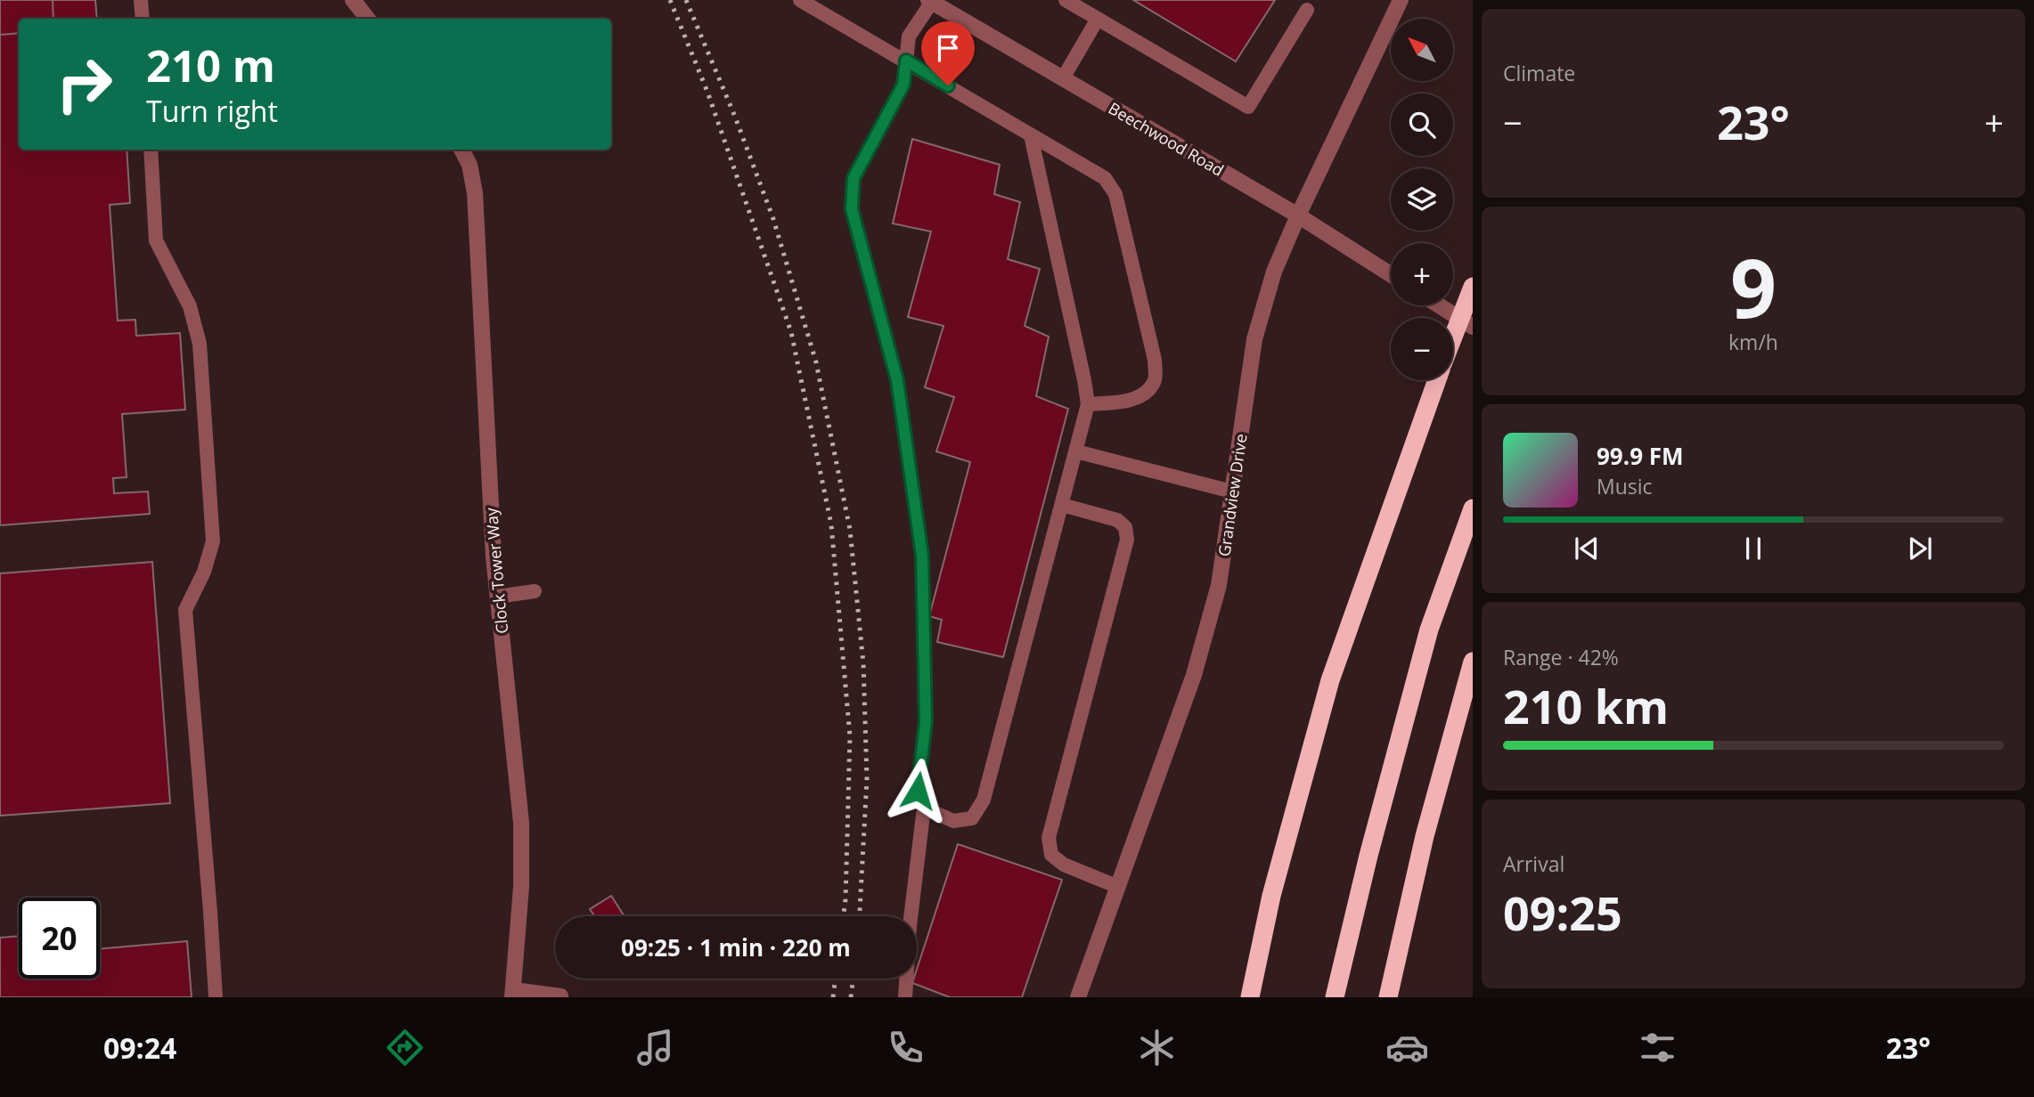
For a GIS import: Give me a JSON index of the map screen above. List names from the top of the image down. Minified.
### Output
{"streets":{"street":["Beechwood Road","Grandview Drive","Clock Tower Way"]},"crossings":[["Beechwood Road","Grandview Drive"]],"north":"top left","page":{"tile":["Climate",["9","km/h"],["Range · 42%","210 km"],["Arrival","09:25"]],"map_buttons":["+","−"],"turn":["210 m","Turn right"],"heat":["−","23°","+"],"song":["99.9 FM","Music"],"limit":"20","trip":"09:25 · 1 min · 220 m","tabs":["09:24","23°"]}}
